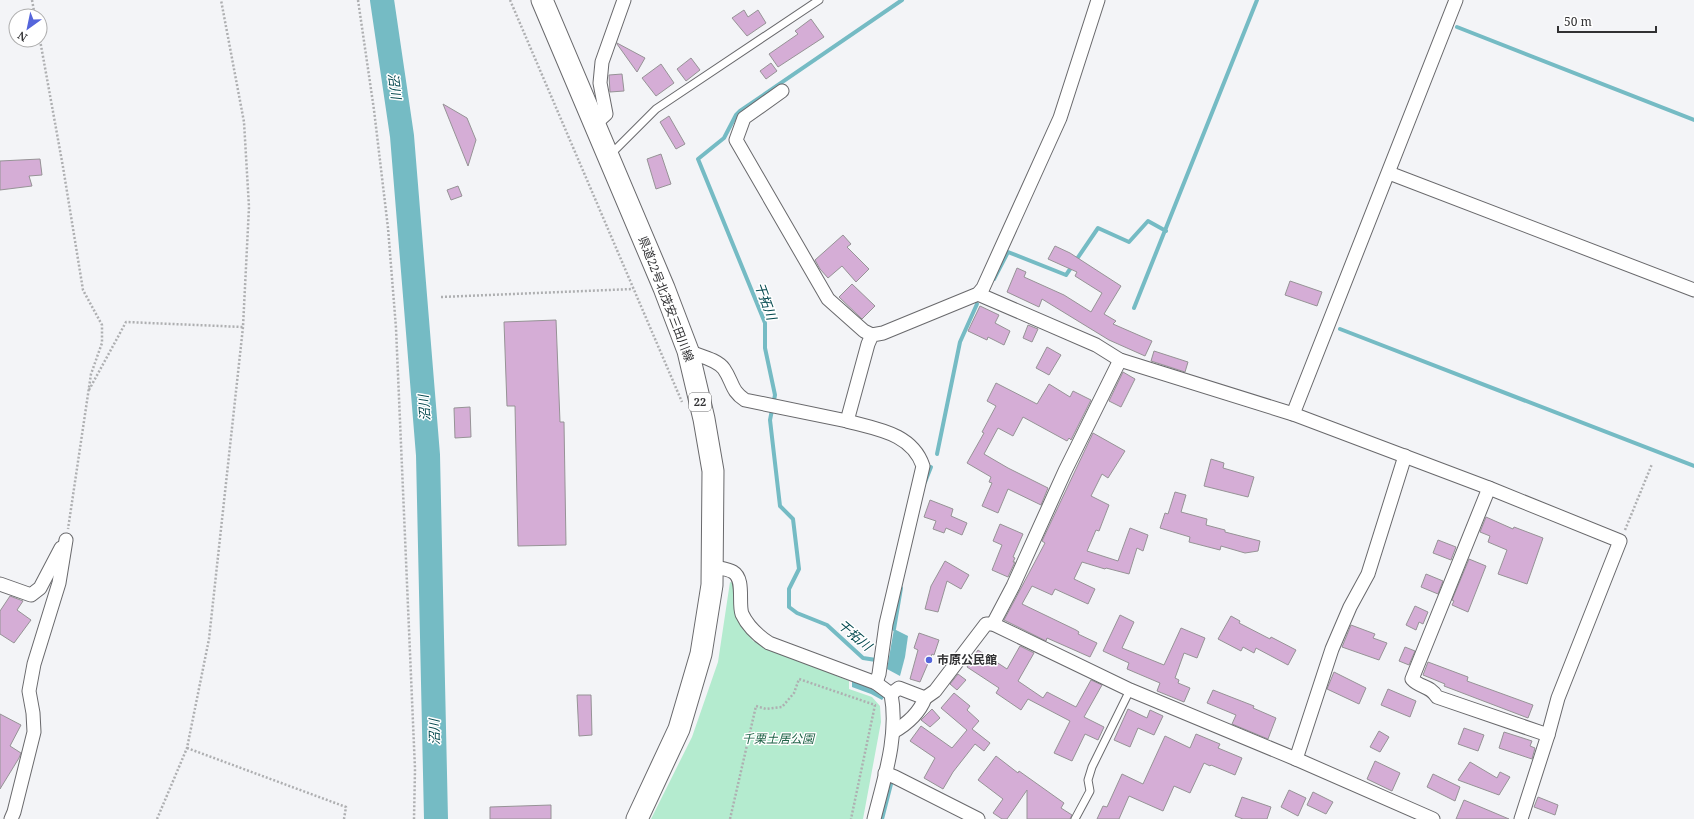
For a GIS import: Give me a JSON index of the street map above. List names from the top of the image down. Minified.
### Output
{"streets":{"main road":["県道22号北茂安三田川線","22"]},"water":["沼川","干拓川"],"parks":["千栗土居公園"],"places":["市原公民館"],"scale_bar":"50 m","north":"bottom left"}
